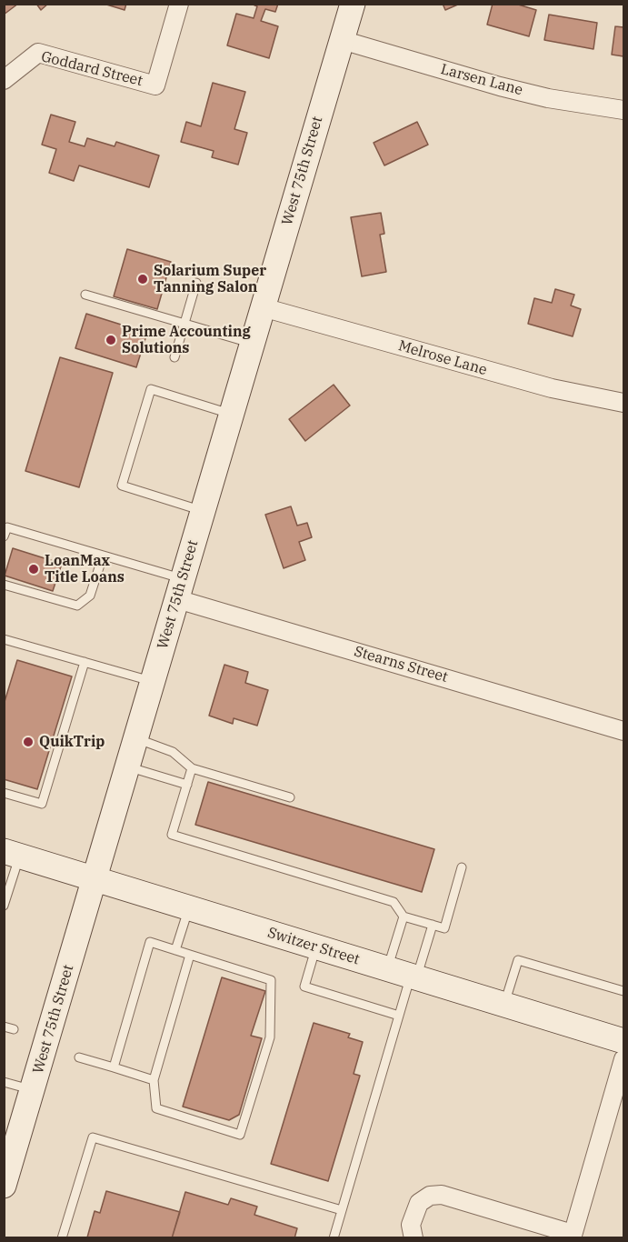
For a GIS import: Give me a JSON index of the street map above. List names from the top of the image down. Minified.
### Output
{"streets":{"main road":["West 75th Street","Switzer Street"],"street":["Goddard Street","Larsen Lane","Melrose Lane","Stearns Street"]},"crossings":[["Larsen Lane","West 75th Street"],["West 75th Street","Melrose Lane"],["West 75th Street","Stearns Street"],["West 75th Street","Switzer Street"]],"places":["Solarium Super Tanning Salon","Prime Accounting Solutions","LoanMax Title Loans","QuikTrip"]}
